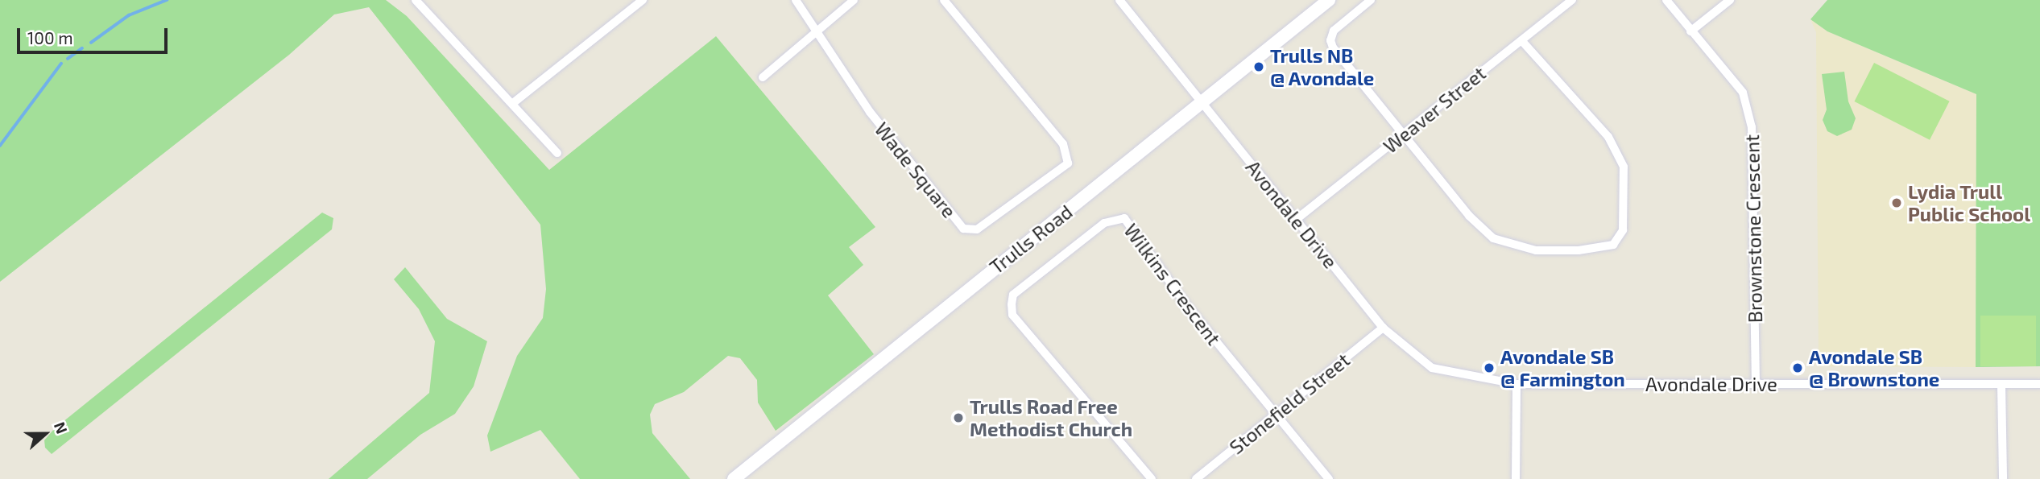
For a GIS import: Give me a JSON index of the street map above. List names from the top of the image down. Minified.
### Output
{"streets":{"street":["Weaver Street","Wade Square","Avondale Drive","Brownstone Crescent","Trulls Road","Wilkins Crescent","Stonefield Street"]},"crossings":[["Weaver Street","Avondale Drive"],["Avondale Drive","Brownstone Crescent"],["Avondale Drive","Trulls Road"],["Avondale Drive","Stonefield Street"],["Wilkins Crescent","Stonefield Street"]],"places":["Trulls NB @ Avondale","Lydia Trull Public School","Avondale SB @ Farmington","Avondale SB @ Brownstone","Trulls Road Free Methodist Church"],"scale_bar":"100 m","north":"right"}
